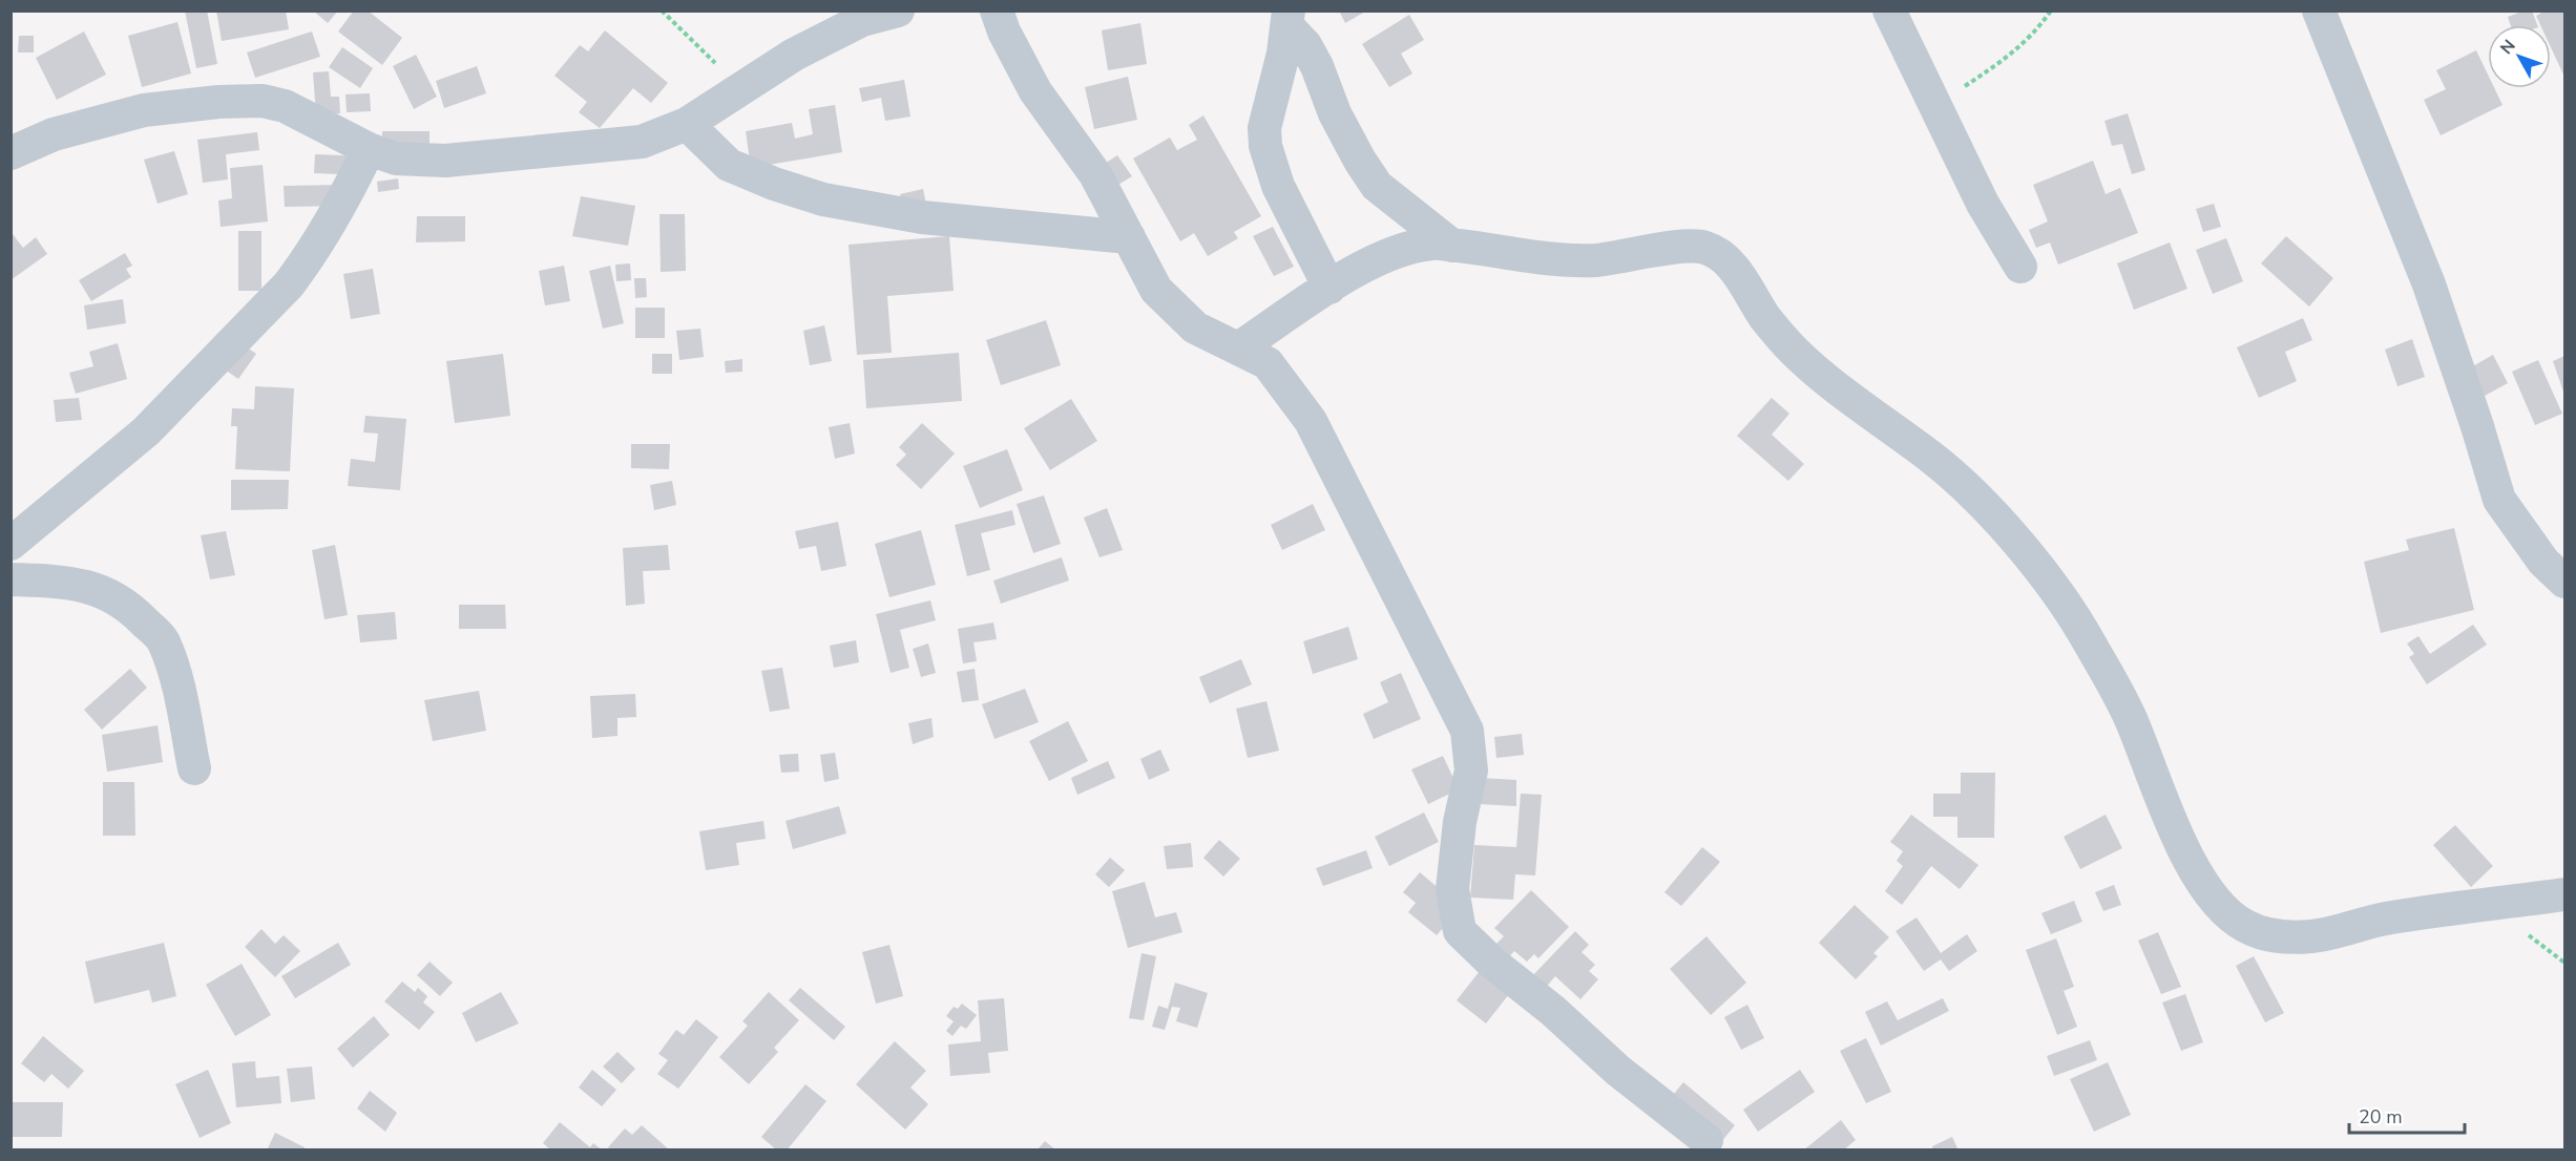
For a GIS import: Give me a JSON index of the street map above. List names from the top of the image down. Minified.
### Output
{"scale_bar":"20 m","north":"top left"}
